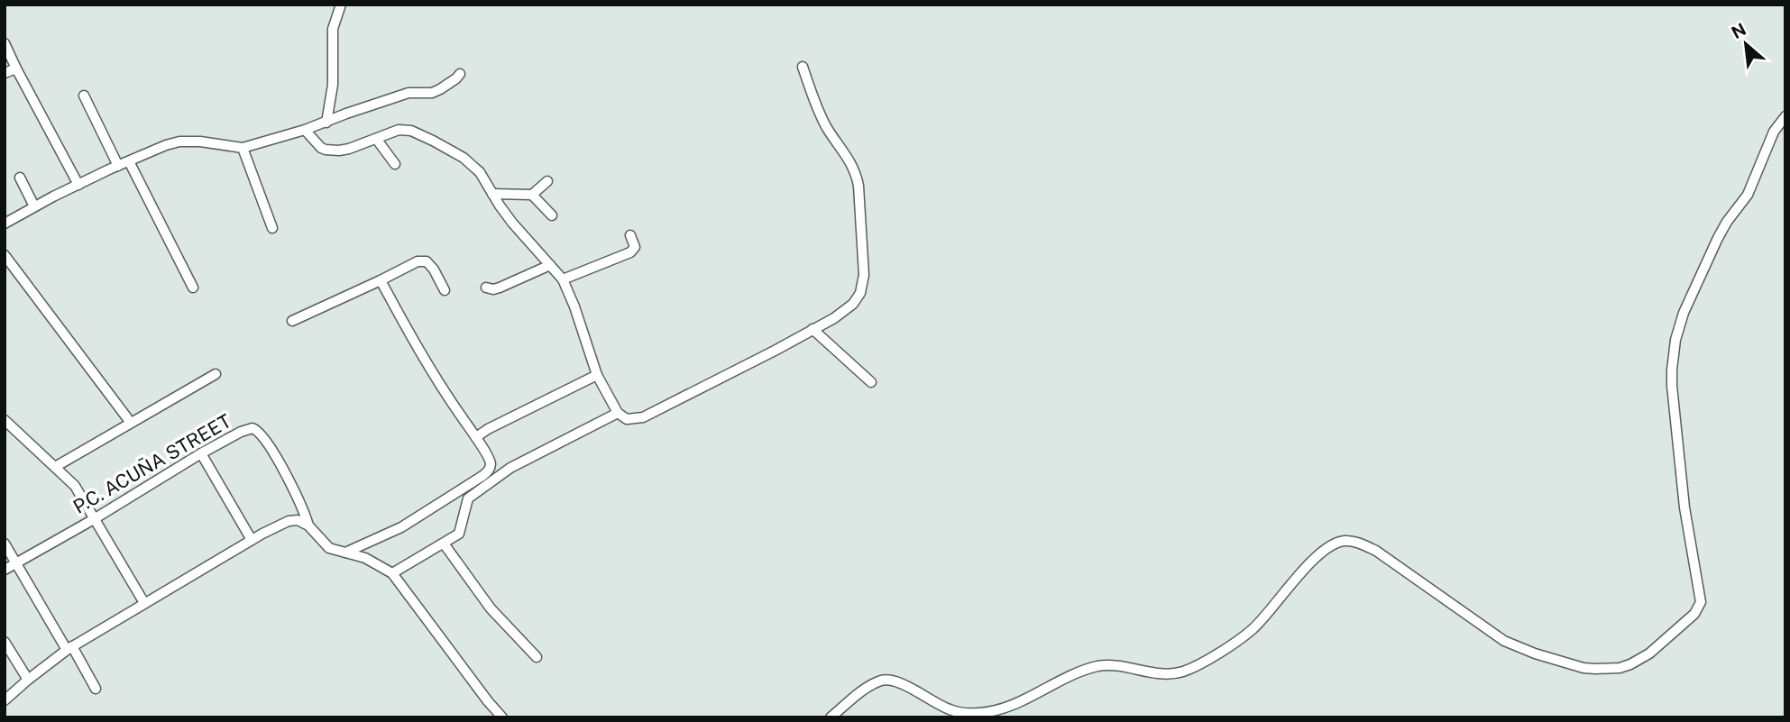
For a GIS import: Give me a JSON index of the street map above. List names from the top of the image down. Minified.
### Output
{"streets":{"street":["P.C. ACUÑA STREET"]},"north":"top left"}
